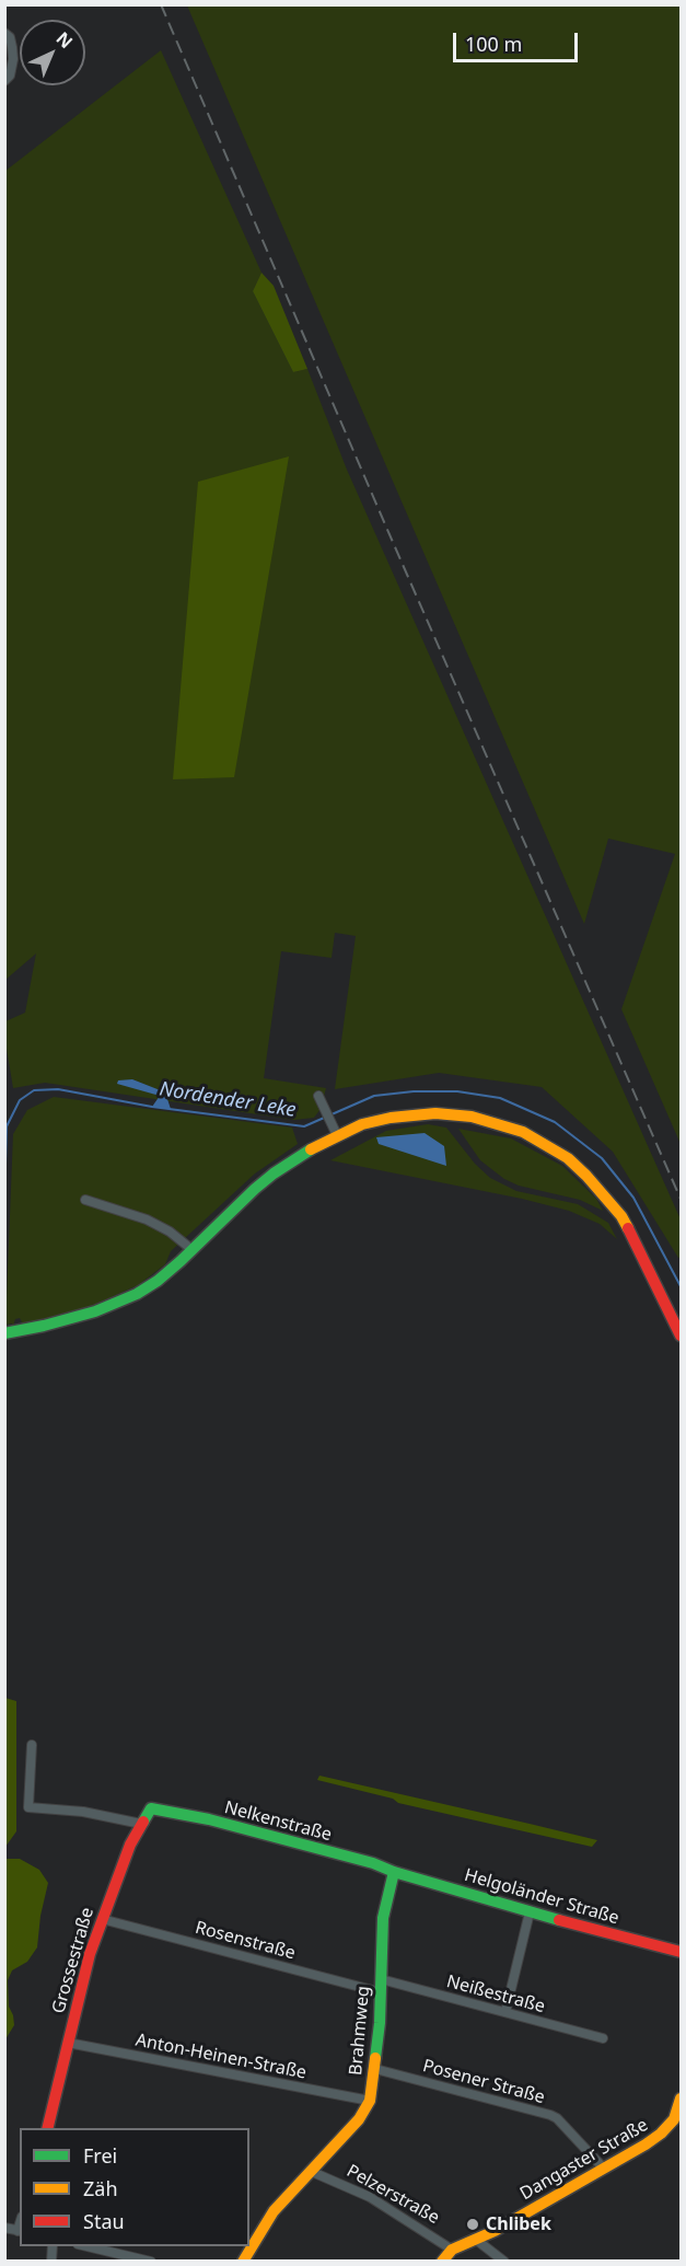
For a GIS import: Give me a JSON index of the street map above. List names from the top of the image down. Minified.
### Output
{"streets":{"street":["Nelkenstraße","Helgoländer Straße","Rosenstraße","Grossestraße","Neißestraße","Brahmweg","Anton-Heinen-Straße","Posener Straße","Dangaster Straße","Pelzerstraße"]},"crossings":[["Nelkenstraße","Helgoländer Straße"],["Nelkenstraße","Grossestraße"],["Nelkenstraße","Brahmweg"],["Helgoländer Straße","Brahmweg"],["Rosenstraße","Grossestraße"],["Rosenstraße","Brahmweg"],["Grossestraße","Anton-Heinen-Straße"],["Neißestraße","Brahmweg"],["Brahmweg","Anton-Heinen-Straße"],["Brahmweg","Posener Straße"],["Brahmweg","Pelzerstraße"],["Posener Straße","Dangaster Straße"],["Dangaster Straße","Pelzerstraße"]],"water":["Nordender Leke"],"places":["Chlibek"],"legend":["Frei","Zäh","Stau"],"scale_bar":"100 m","north":"top right"}
